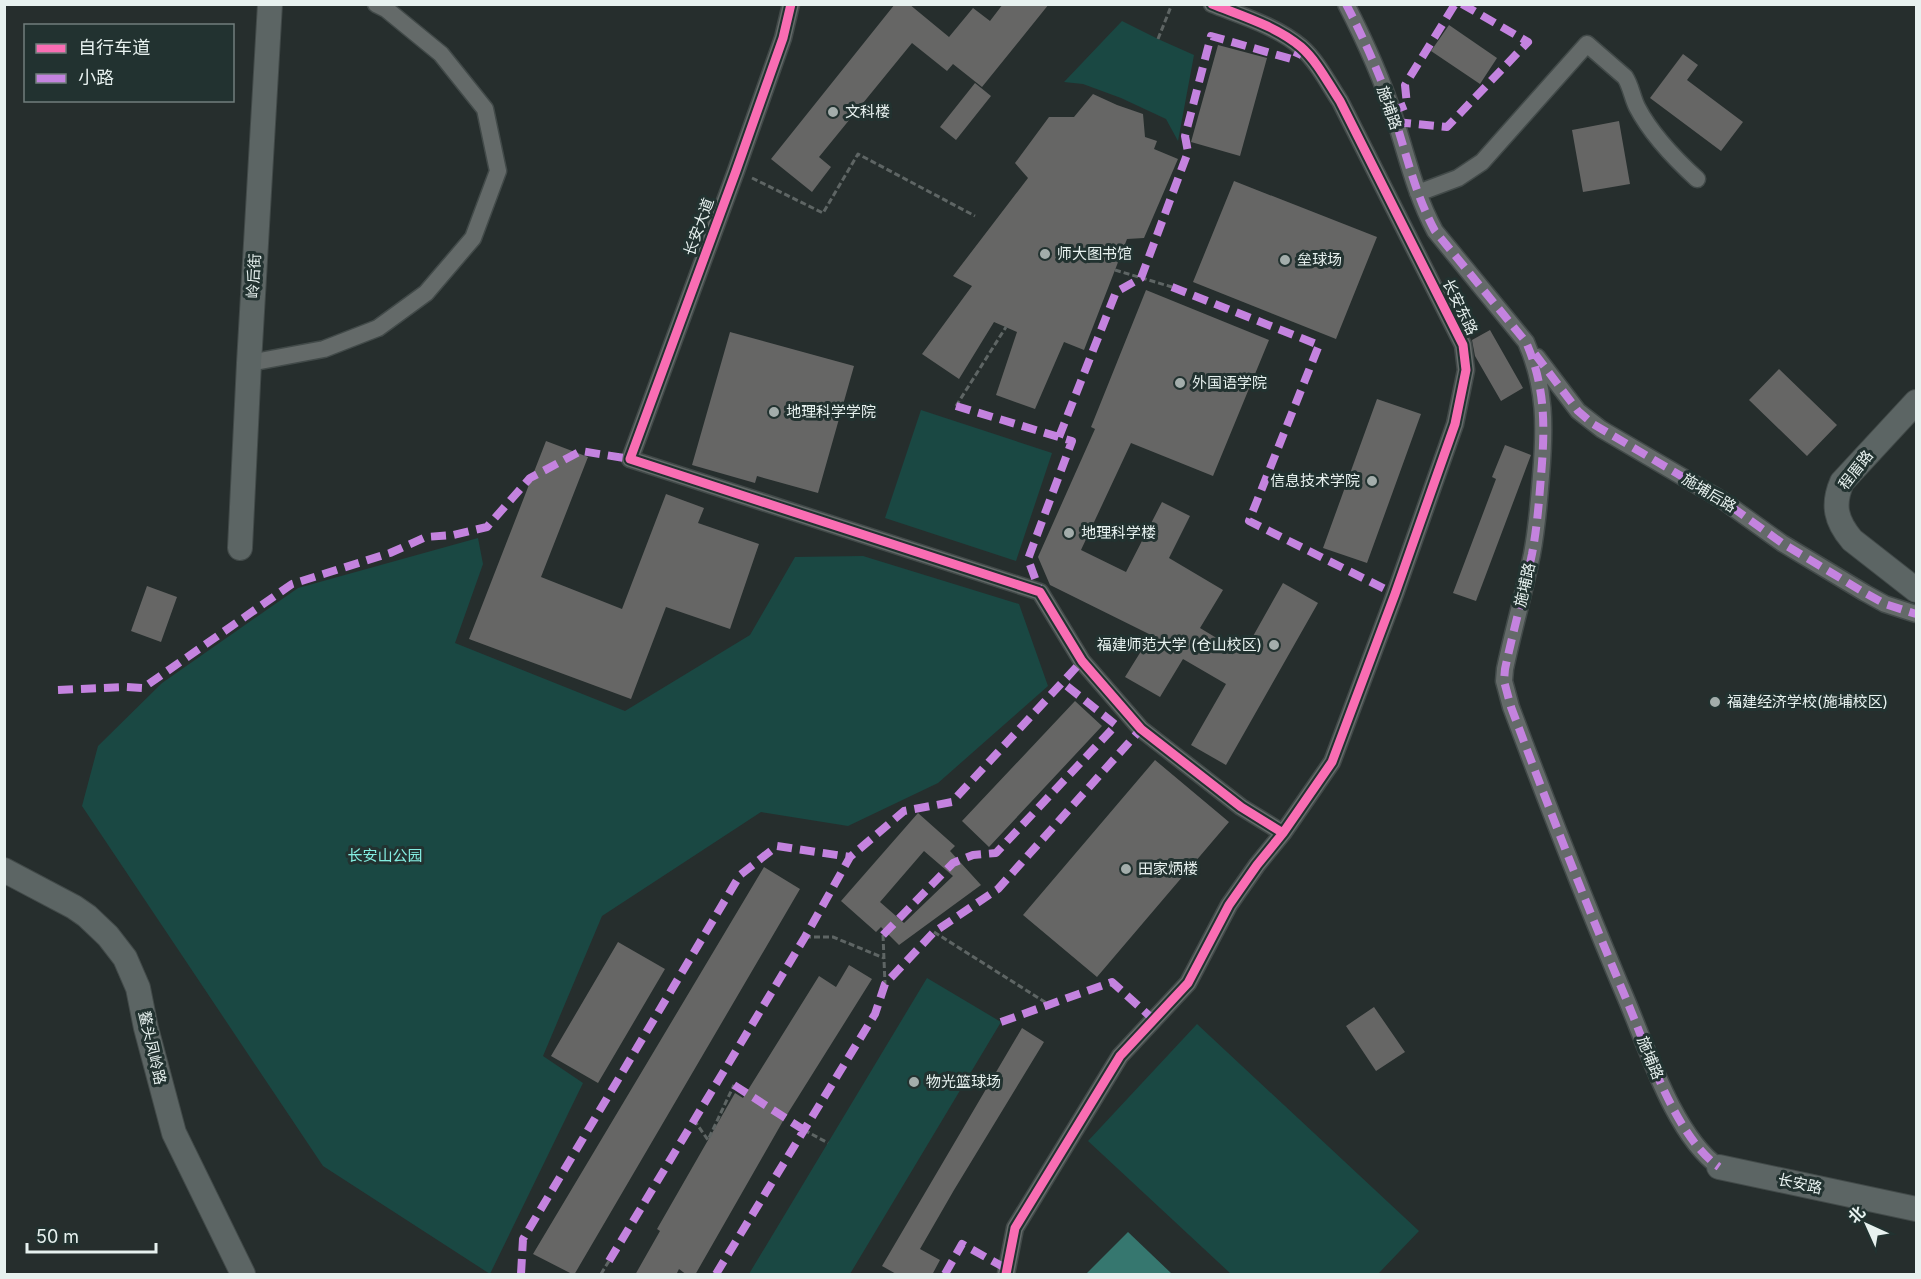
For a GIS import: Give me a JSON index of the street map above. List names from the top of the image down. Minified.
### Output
{"streets":{"street":["施埔路","长安大道","岭后街","长安东路","程厝路","施埔后路","鳌头凤岭路","长安路"]},"crossings":[["施埔路","施埔后路"],["施埔路","长安路"],["长安大道","长安东路"]],"parks":["长安山公园"],"places":["文科楼","师大图书馆","垒球场","外国语学院","地理科学学院","信息技术学院","地理科学楼","福建师范大学 (仓山校区)","福建经济学校(施埔校区)","田家炳楼","物光篮球场"],"legend":["自行车道","小路"],"scale_bar":"50 m","north":"top left"}
